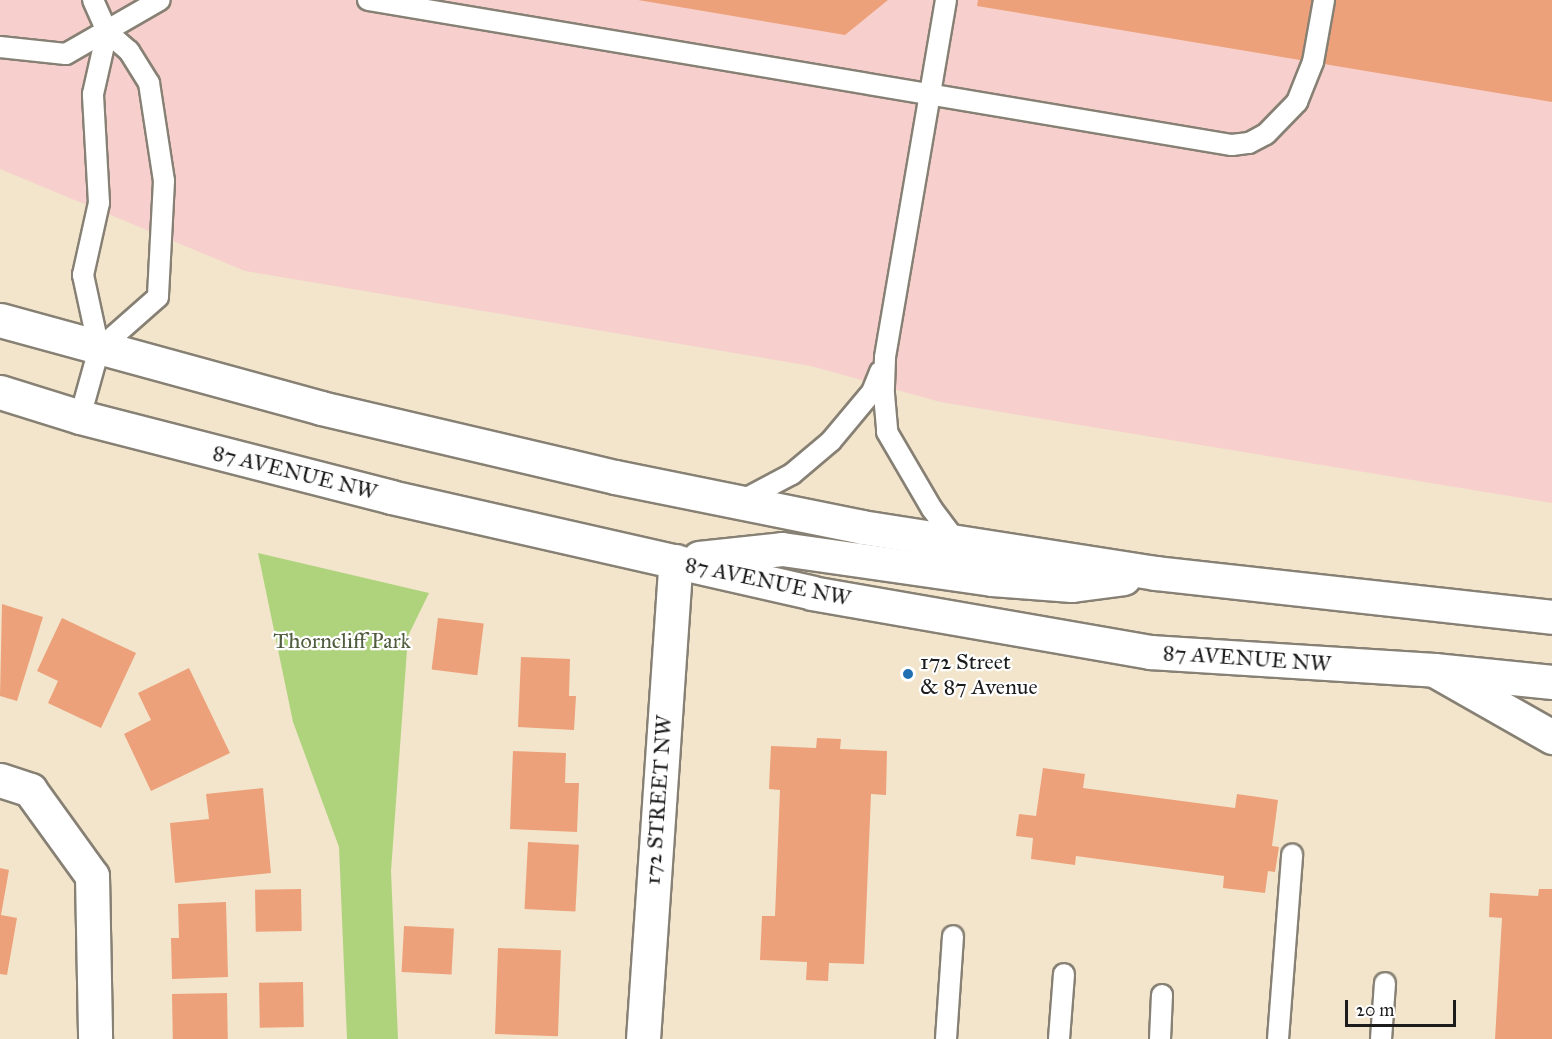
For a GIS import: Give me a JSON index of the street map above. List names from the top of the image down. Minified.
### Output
{"streets":{"main road":["87 AVENUE NW","172 STREET NW"]},"crossings":[["87 AVENUE NW","172 STREET NW"]],"parks":["Thorncliff Park"],"places":["172 Street & 87 Avenue"],"scale_bar":"20 m"}
